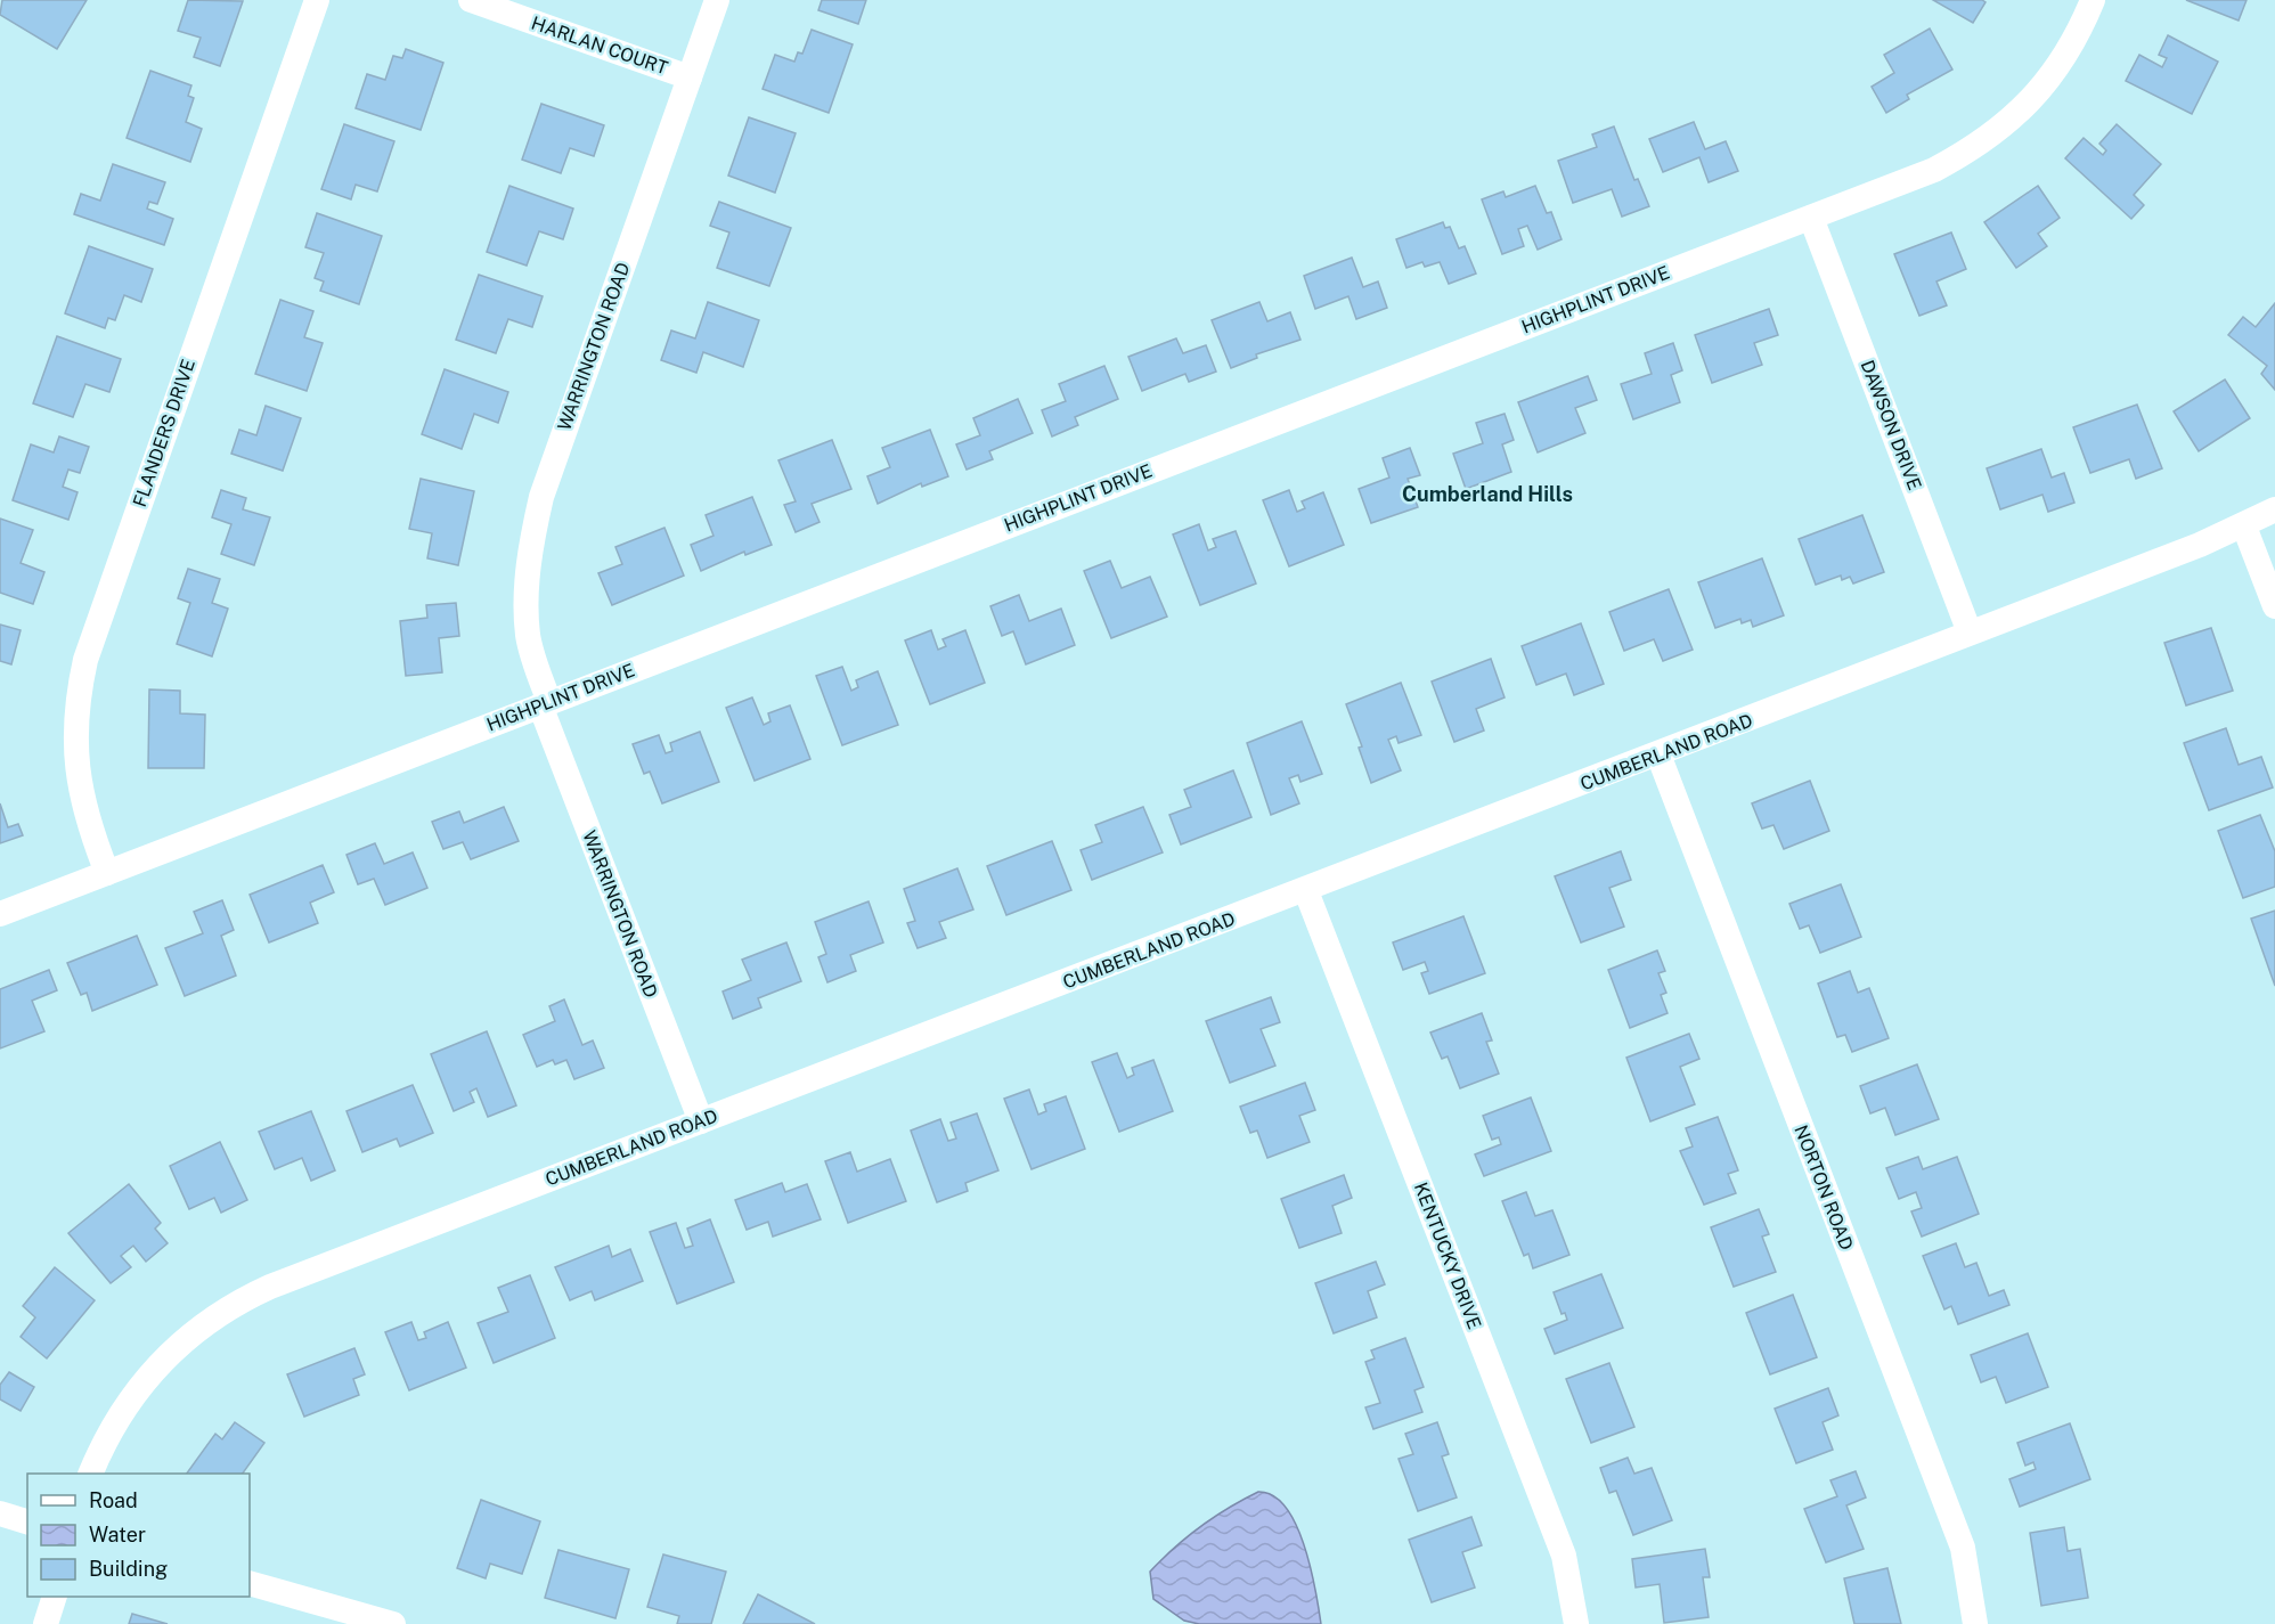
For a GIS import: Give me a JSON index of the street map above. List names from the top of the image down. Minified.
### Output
{"streets":{"street":["HARLAN COURT","HIGHPLINT DRIVE","WARRINGTON ROAD","DAWSON DRIVE","FLANDERS DRIVE","CUMBERLAND ROAD","NORTON ROAD","KENTUCKY DRIVE"]},"crossings":[["HARLAN COURT","WARRINGTON ROAD"],["HIGHPLINT DRIVE","WARRINGTON ROAD"],["HIGHPLINT DRIVE","DAWSON DRIVE"],["HIGHPLINT DRIVE","FLANDERS DRIVE"],["WARRINGTON ROAD","CUMBERLAND ROAD"],["DAWSON DRIVE","CUMBERLAND ROAD"],["CUMBERLAND ROAD","NORTON ROAD"],["CUMBERLAND ROAD","KENTUCKY DRIVE"]],"districts":["Cumberland Hills"],"legend":["Road","Water","Building"]}
